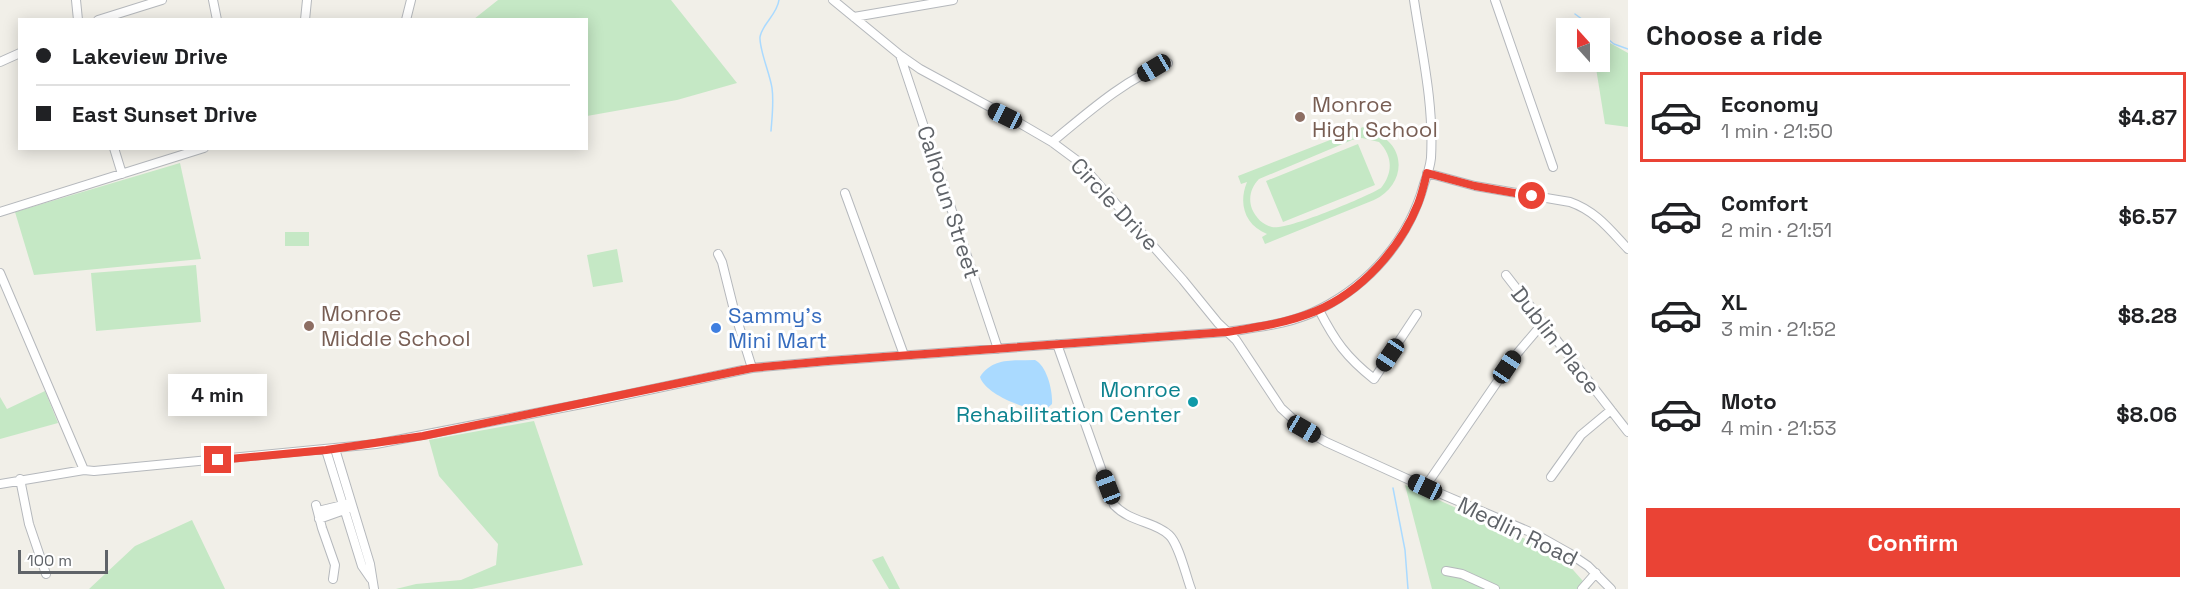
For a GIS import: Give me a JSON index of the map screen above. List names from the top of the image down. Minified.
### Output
{"streets":{"street":["Calhoun Street","Circle Drive","Dublin Place","Medlin Road"]},"crossings":[["Calhoun Street","Circle Drive"],["Circle Drive","Medlin Road"]],"places":["Monroe High School","Monroe Middle School","Sammy's Mini Mart","Monroe Rehabilitation Center"],"scale_bar":"100 m","north":"top","page":{"heading":"Choose a ride","banner":["Lakeview Drive","East Sunset Drive"],"list":[{"name":"Economy","note":"1 min · 21:50","value":"$4.87"},{"name":"Comfort","note":"2 min · 21:51","value":"$6.57"},{"name":"XL","note":"3 min · 21:52","value":"$8.28"},{"name":"Moto","note":"4 min · 21:53","value":"$8.06"}],"bubble":"4 min","buttons":"Confirm","scale":"100 m"}}
